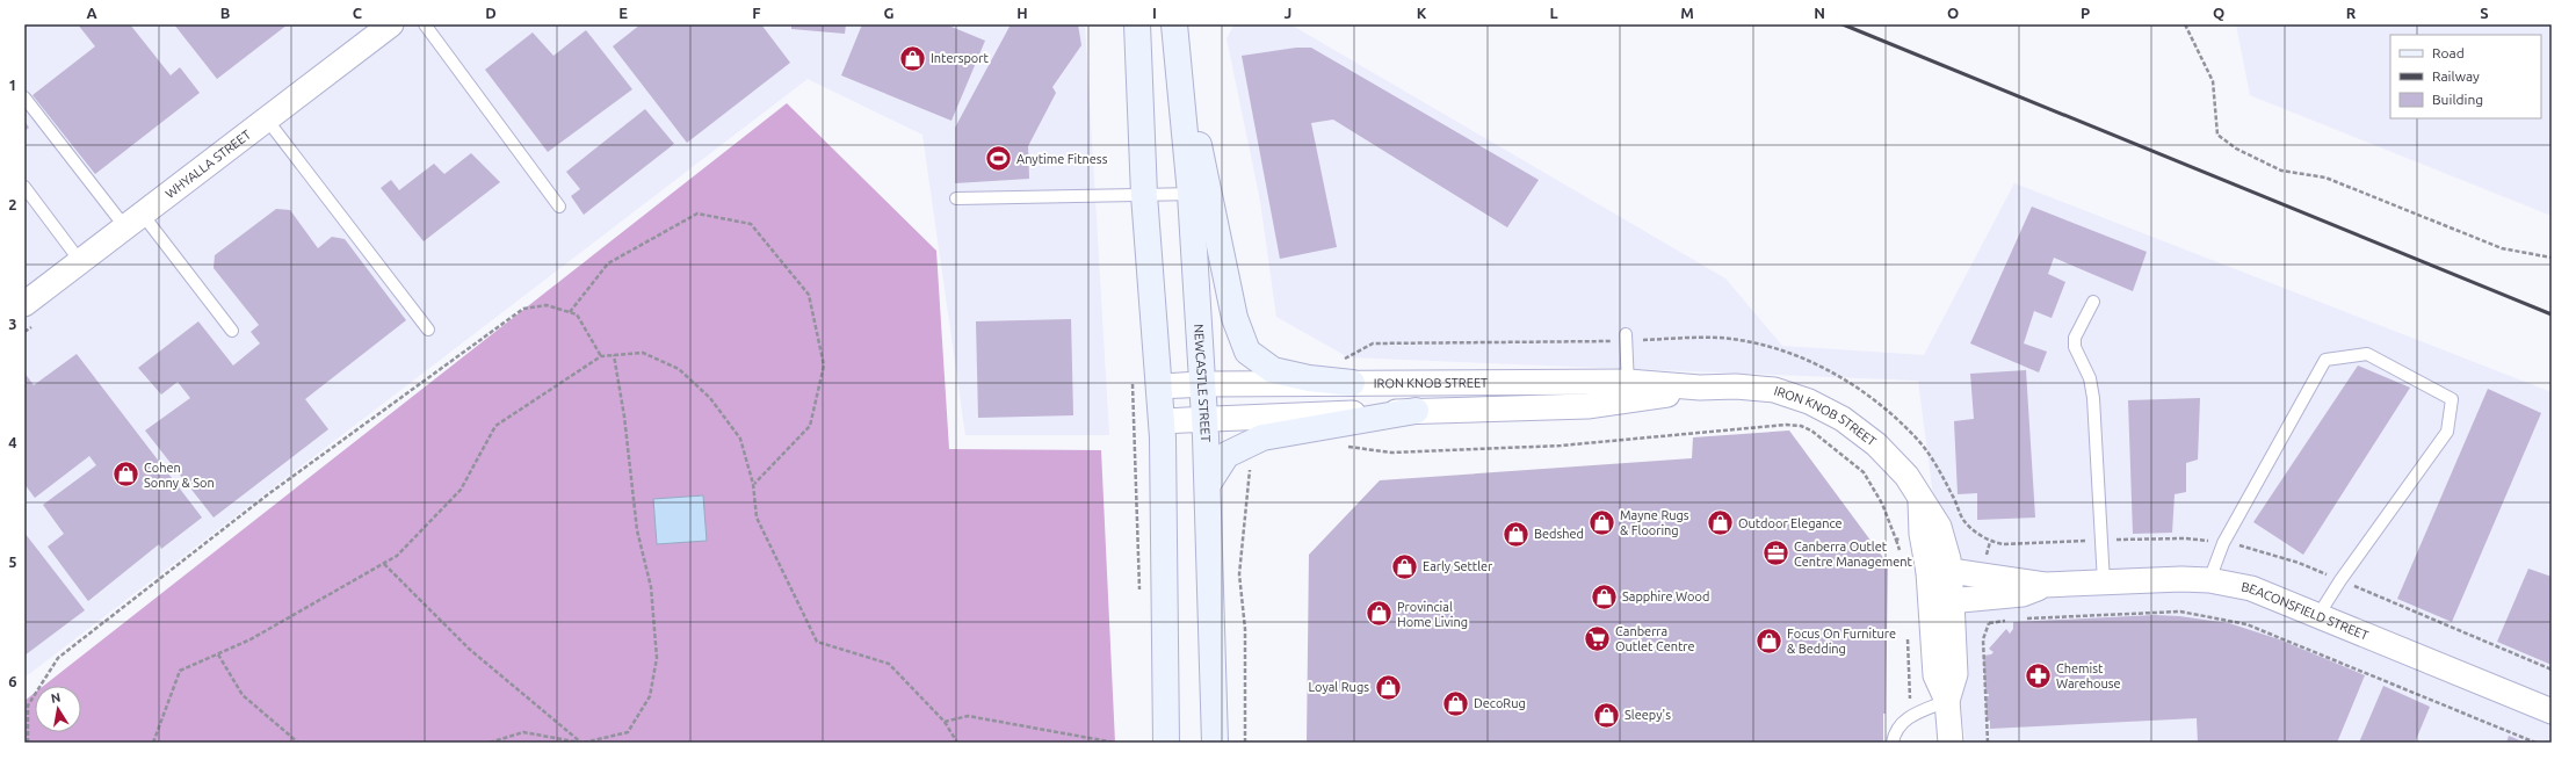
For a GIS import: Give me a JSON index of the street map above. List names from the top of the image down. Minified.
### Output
{"streets":{"main road":["NEWCASTLE STREET"],"street":["WHYALLA STREET","IRON KNOB STREET","BEACONSFIELD STREET"]},"crossings":[["NEWCASTLE STREET","IRON KNOB STREET"],["IRON KNOB STREET","BEACONSFIELD STREET"]],"places":{"shop":["Intersport","Cohen Sonny & Son","Mayne Rugs & Flooring","Outdoor Elegance","Bedshed","Early Settler","Sapphire Wood","Provincial Home Living","Focus On Furniture & Bedding","Loyal Rugs","DecoRug","Sleepy's"],"sports":["Anytime Fitness"],"office":["Canberra Outlet Centre Management"],"supermarket":["Canberra Outlet Centre"],"pharmacy":["Chemist Warehouse"]},"legend":["Road","Railway","Building"],"north":"top","grid":{"columns":["A","B","C","D","E","F","G","H","I","J","K","L","M","N","O","P","Q","R","S"],"rows":["1","2","3","4","5","6"]}}
